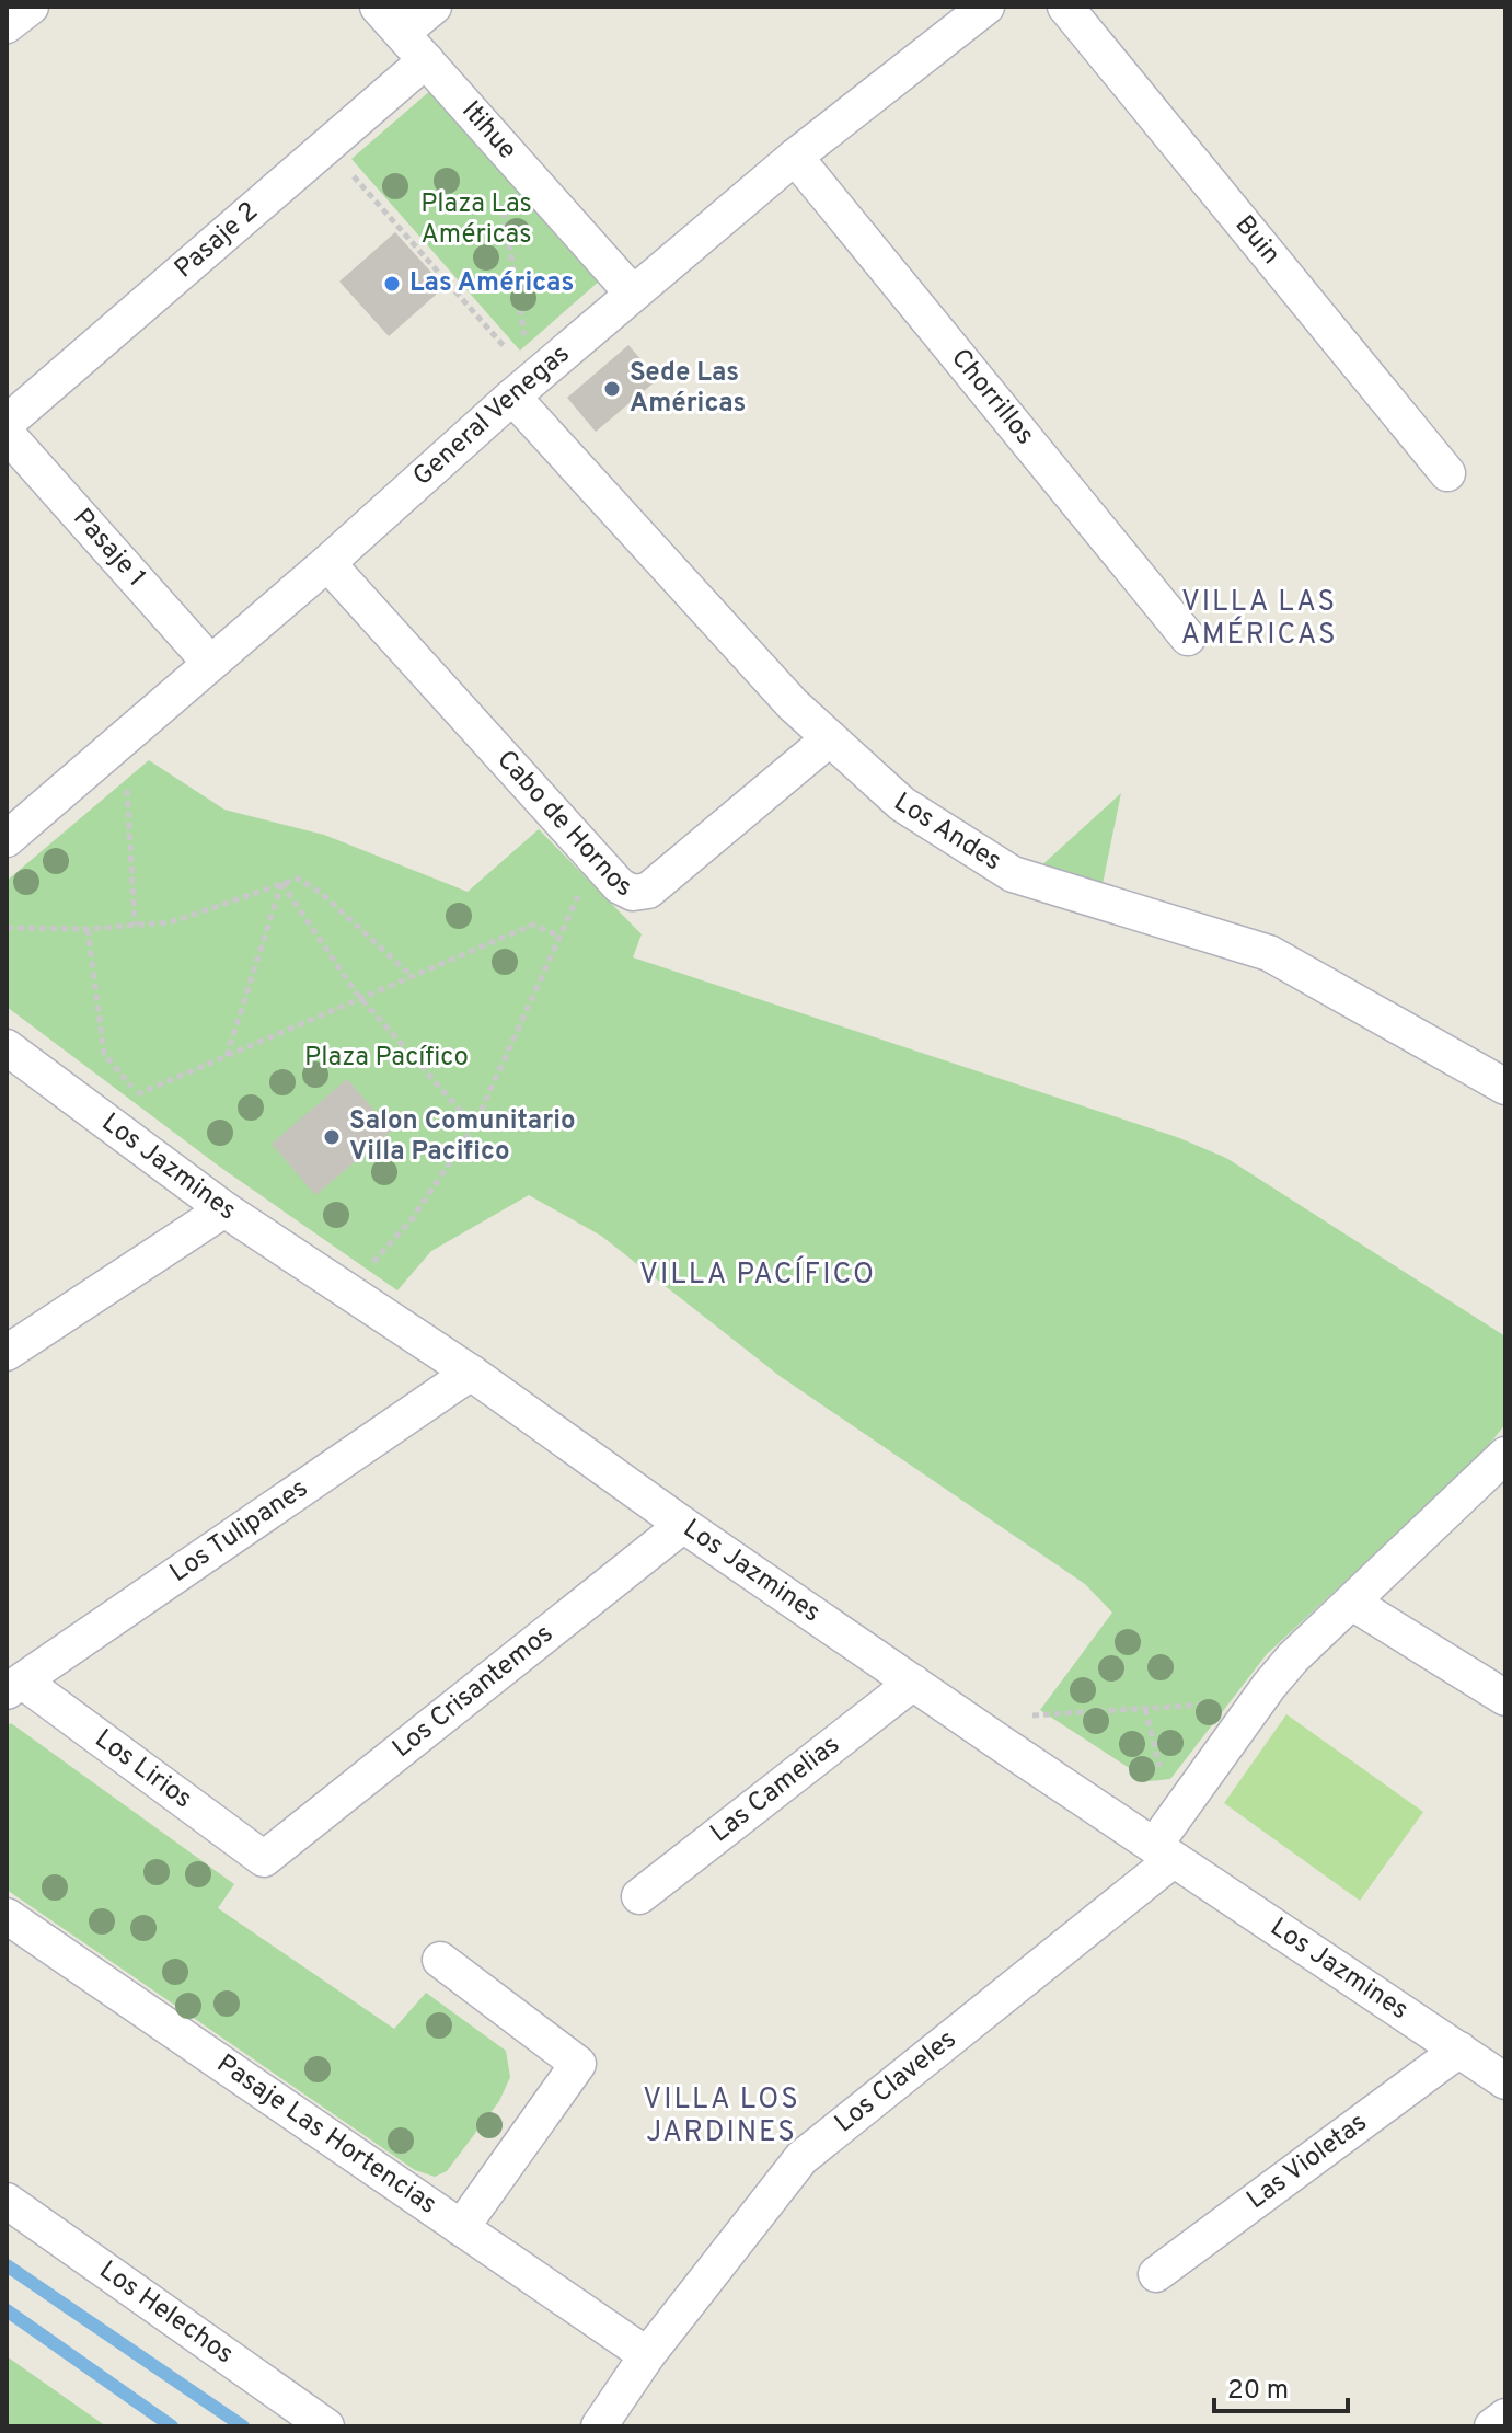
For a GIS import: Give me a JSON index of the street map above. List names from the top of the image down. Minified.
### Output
{"streets":{"street":["Itihue","Buin","Pasaje 2","Chorrillos","General Venegas","Pasaje 1","Cabo de Hornos","Los Andes","Los Jazmines","Los Tulipanes","Los Crisantemos","Los Lirios","Las Camelias","Los Claveles","Pasaje Las Hortencias","Las Violetas","Los Helechos"]},"crossings":[["Itihue","Pasaje 2"],["Itihue","General Venegas"],["Chorrillos","General Venegas"],["General Venegas","Pasaje 1"],["General Venegas","Cabo de Hornos"],["General Venegas","Los Andes"],["Cabo de Hornos","Los Andes"],["Los Jazmines","Los Tulipanes"],["Los Jazmines","Los Crisantemos"],["Los Jazmines","Las Camelias"],["Los Jazmines","Los Claveles"],["Los Jazmines","Las Violetas"],["Los Tulipanes","Los Lirios"],["Los Crisantemos","Los Lirios"],["Los Claveles","Pasaje Las Hortencias"]],"districts":["VILLA LAS AMÉRICAS","VILLA PACÍFICO","VILLA LOS JARDINES"],"parks":["Plaza Las Américas","Plaza Pacífico"],"places":["Las Américas","Sede Las Américas","Salon Comunitario Villa Pacifico"],"scale_bar":"20 m"}
